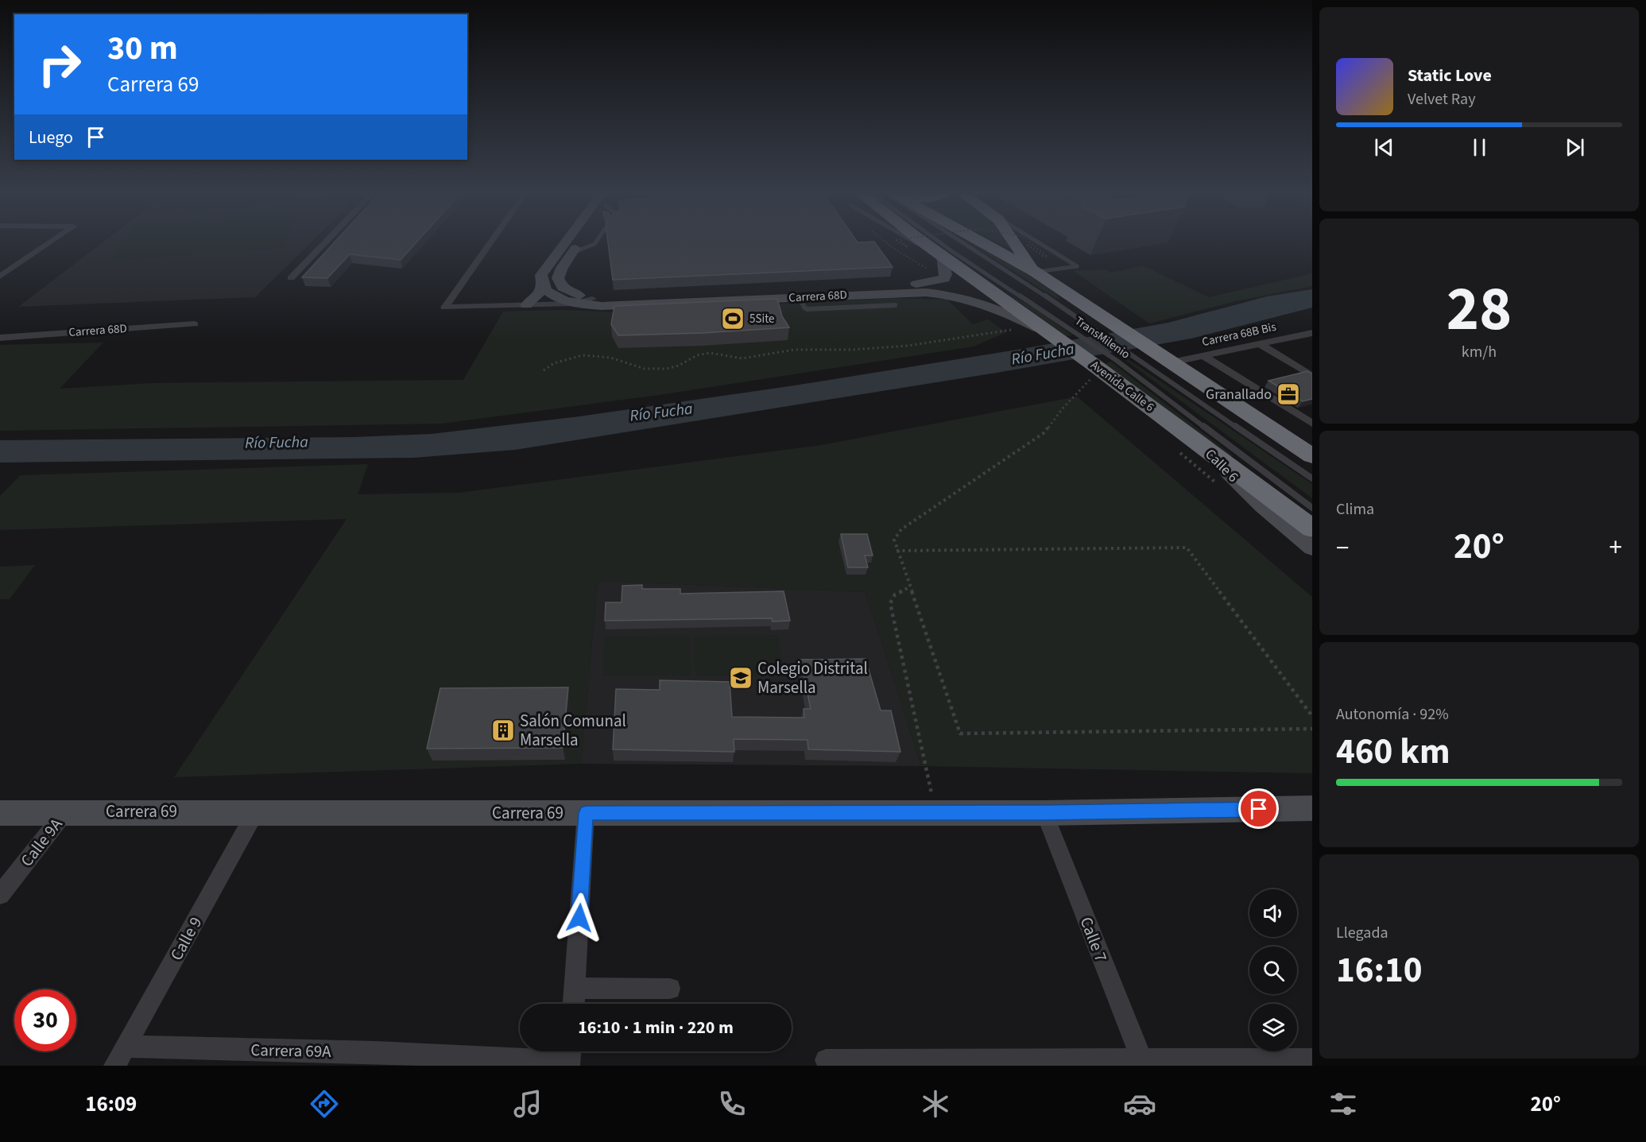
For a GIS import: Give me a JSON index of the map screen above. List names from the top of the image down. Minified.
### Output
{"streets":{"highway":["Avenida Calle 6"],"street":["Carrera 68D","Carrera 68B Bis","Calle 6","Carrera 69","Calle 9A","Calle 9","Calle 7","Carrera 69A"],"lane":["TransMilenio"]},"crossings":[["Carrera 68D","Avenida Calle 6"],["Avenida Calle 6","Calle 6"],["Carrera 69","Calle 9A"],["Carrera 69","Calle 9"],["Carrera 69","Calle 7"],["Calle 9","Carrera 69A"]],"water":["Río Fucha"],"places":{"sports":["5Site"],"office":["Granallado"],"school or university":["Colegio Distrital Marsella"],"building":["Salón Comunal Marsella"]},"page":{"turn":["30 m","Carrera 69"],"song":["Static Love","Velvet Ray"],"then":"Luego","tile":[["28","km/h"],"Clima",["Autonomía · 92%","460 km"],["Llegada","16:10"]],"heat":["−","20°","+"],"limit":"30","trip":"16:10 · 1 min · 220 m","tabs":["16:09","20°"]}}
